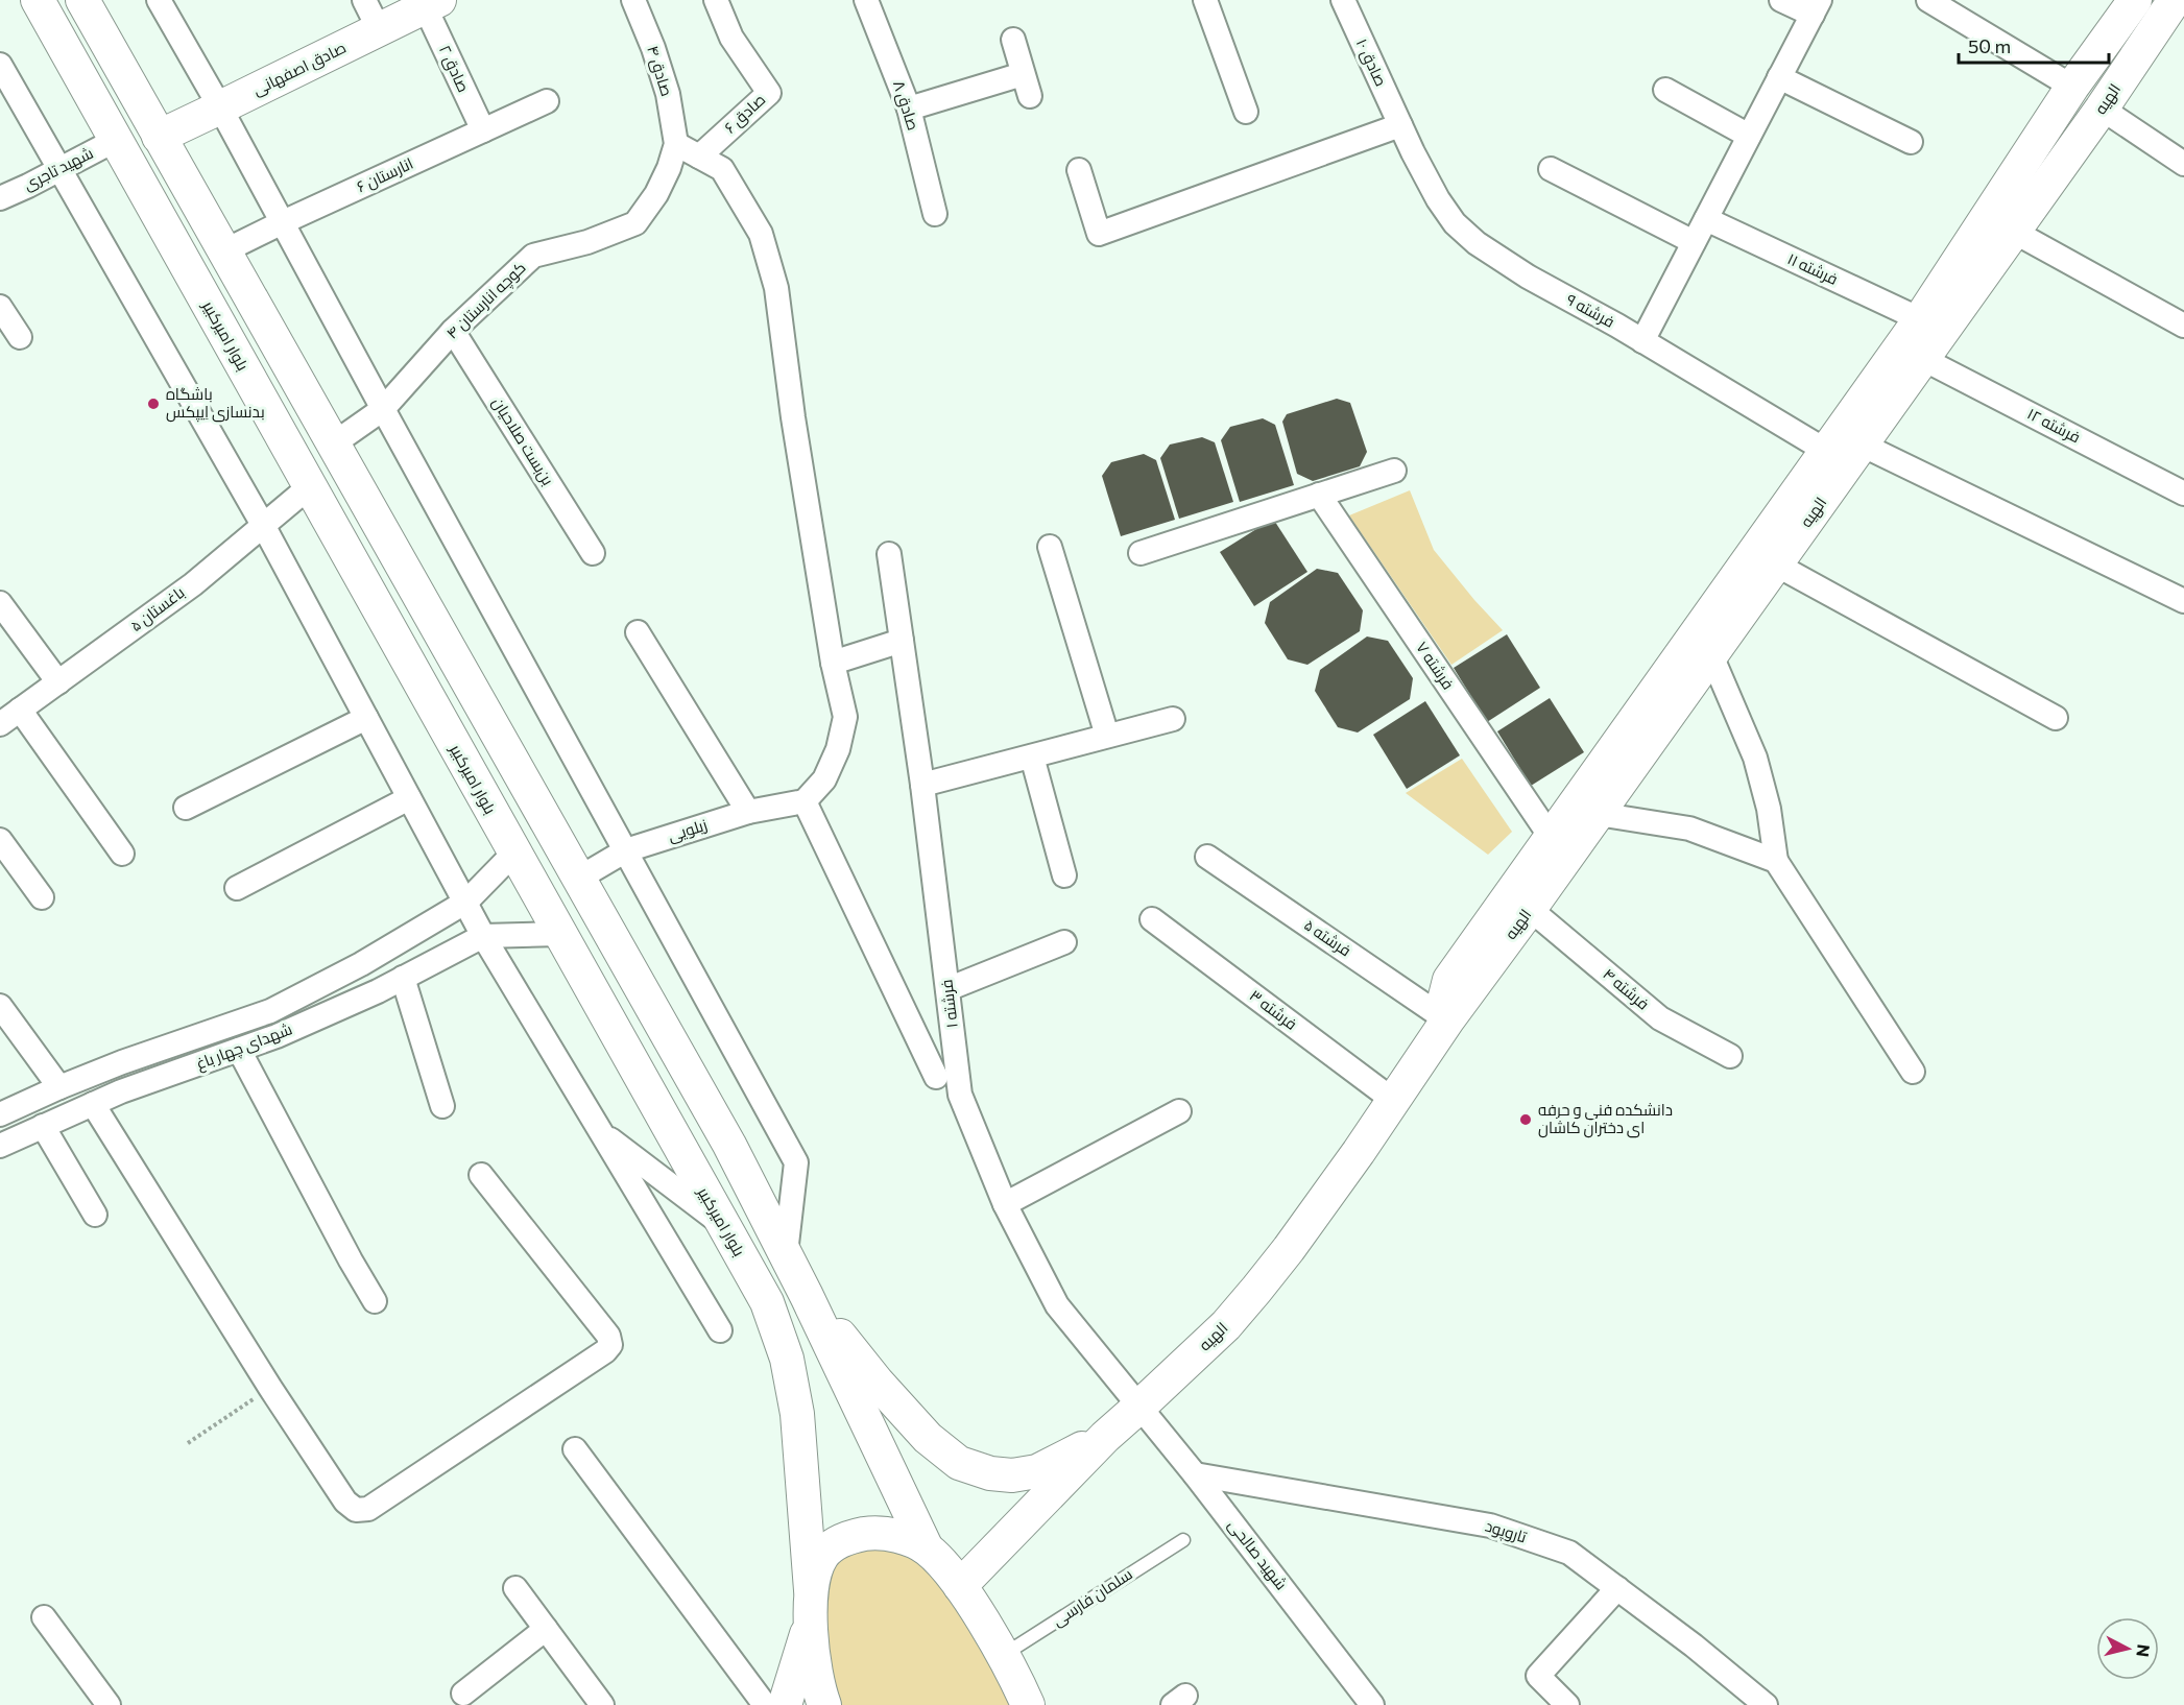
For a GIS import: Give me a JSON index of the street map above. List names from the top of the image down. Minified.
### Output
{"streets":{"main road":["صادق اصفهانی","الهیه","بلوار امیرکبیر"],"street":["صادق ۱۰","صادق ۲","صادق ۴","صادق ۸","صادق ۶","شهید تاجری","انارستان ۶","فرشته ۱۱","کوچه انارستان ۴","فرشته ۹","فرشته ۱۲","بن‌بست صلاحیان","باغستان ۵","فرشته ۷","زیلویی","فرشته ۵","فرشته ۴","فرشته ۱","فرشته ۳","شهدای چهار باغ","تاروپود","شهید صالحی"],"lane":["سلمان فارسی"]},"crossings":[["صادق ۱۰","فرشته ۹"],["صادق اصفهانی","صادق ۲"],["صادق ۲","انارستان ۶"],["صادق ۴","کوچه انارستان ۴"],["الهیه","فرشته ۱۱"],["الهیه","فرشته ۹"],["الهیه","فرشته ۱۲"],["الهیه","فرشته ۷"],["الهیه","فرشته ۵"],["الهیه","فرشته ۴"],["الهیه","فرشته ۱"],["الهیه","فرشته ۳"],["الهیه","شهید صالحی"],["شهید تاجری","بلوار امیرکبیر"],["کوچه انارستان ۴","بن‌بست صلاحیان"],["بلوار امیرکبیر","باغستان ۵"],["بلوار امیرکبیر","شهدای چهار باغ"],["فرشته ۱","شهید صالحی"],["تاروپود","شهید صالحی"]],"places":["باشگاه بدنسازی اِیپکس","دانشکده فنی و حرفه ای دختران کاشان"],"scale_bar":"50 m","north":"right"}
